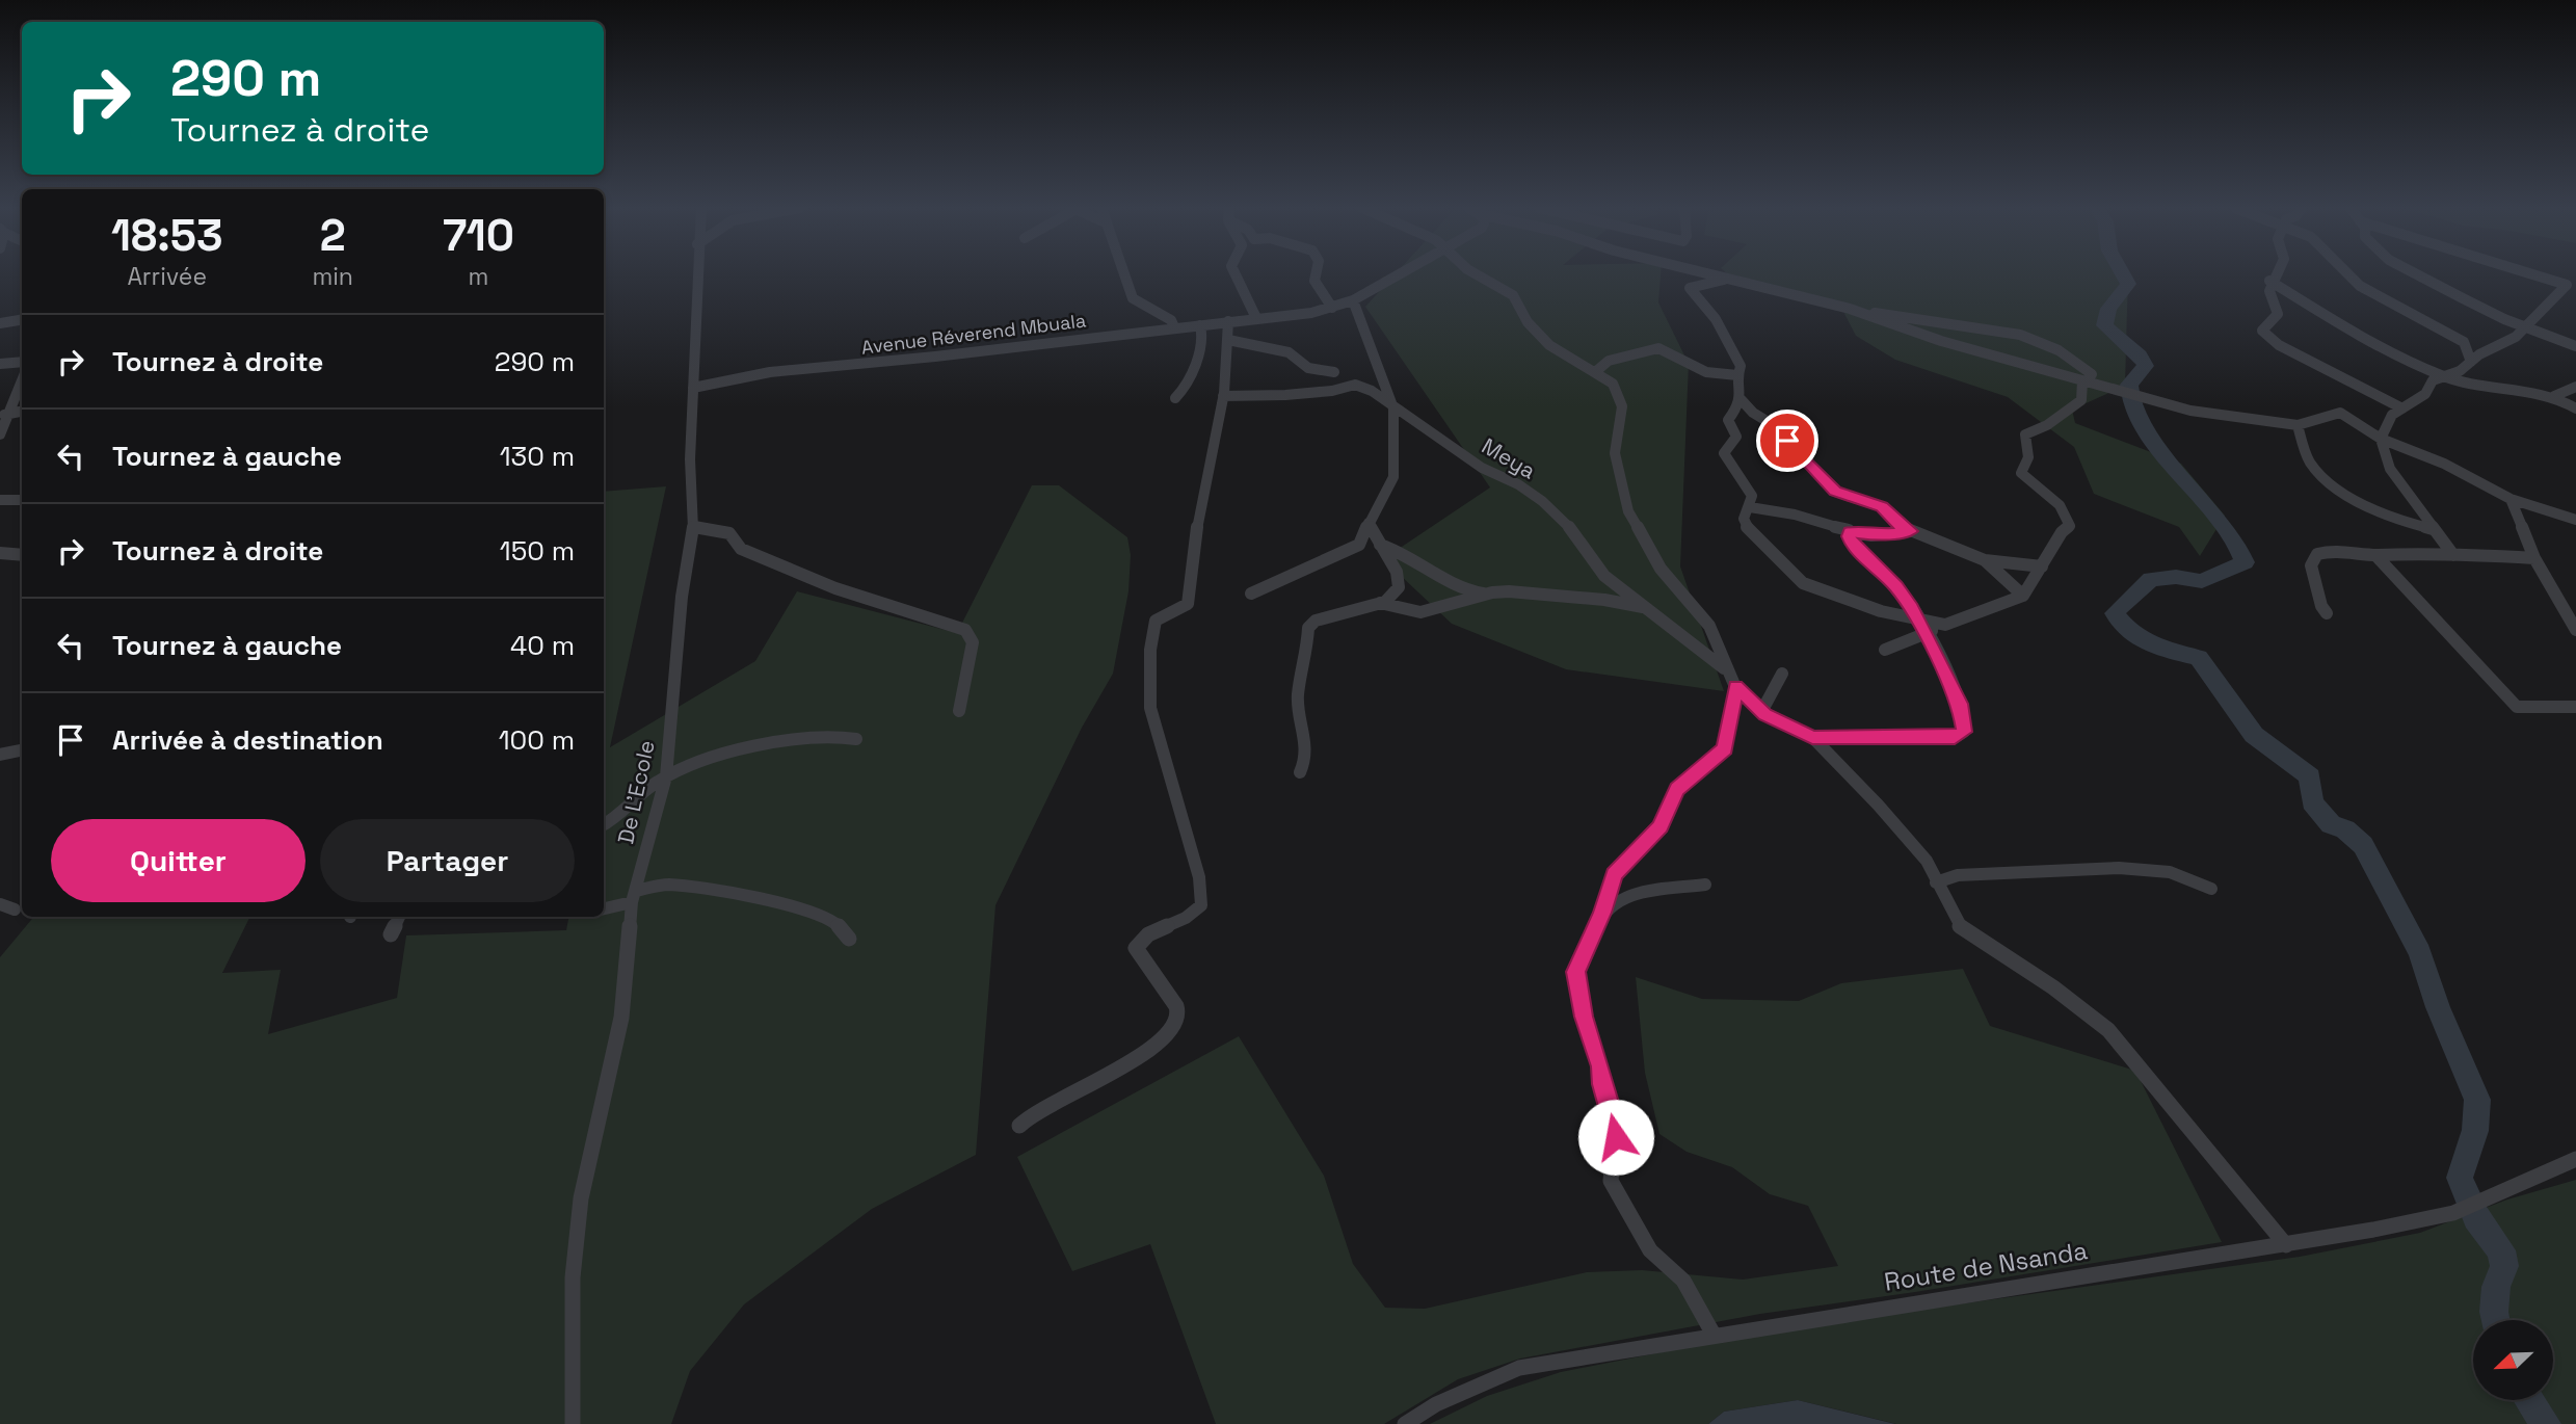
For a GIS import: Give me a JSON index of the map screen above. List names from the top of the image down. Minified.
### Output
{"streets":{"street":["Avenue Réverend Mbuala","Meya","De L'Ecole","Route de Nsanda"]},"crossings":[["Avenue Réverend Mbuala","De L'Ecole"]],"north":"bottom left","page":{"turn":["290 m","Tournez à droite"],"eta":["18:53","Arrivée","2","min","710","m"],"list":[{"name":"Tournez à droite","value":"290 m"},{"name":"Tournez à gauche","value":"130 m"},{"name":"Tournez à droite","value":"150 m"},{"name":"Tournez à gauche","value":"40 m"},{"name":"Arrivée à destination","value":"100 m"}],"buttons":["Quitter","Partager"]}}
